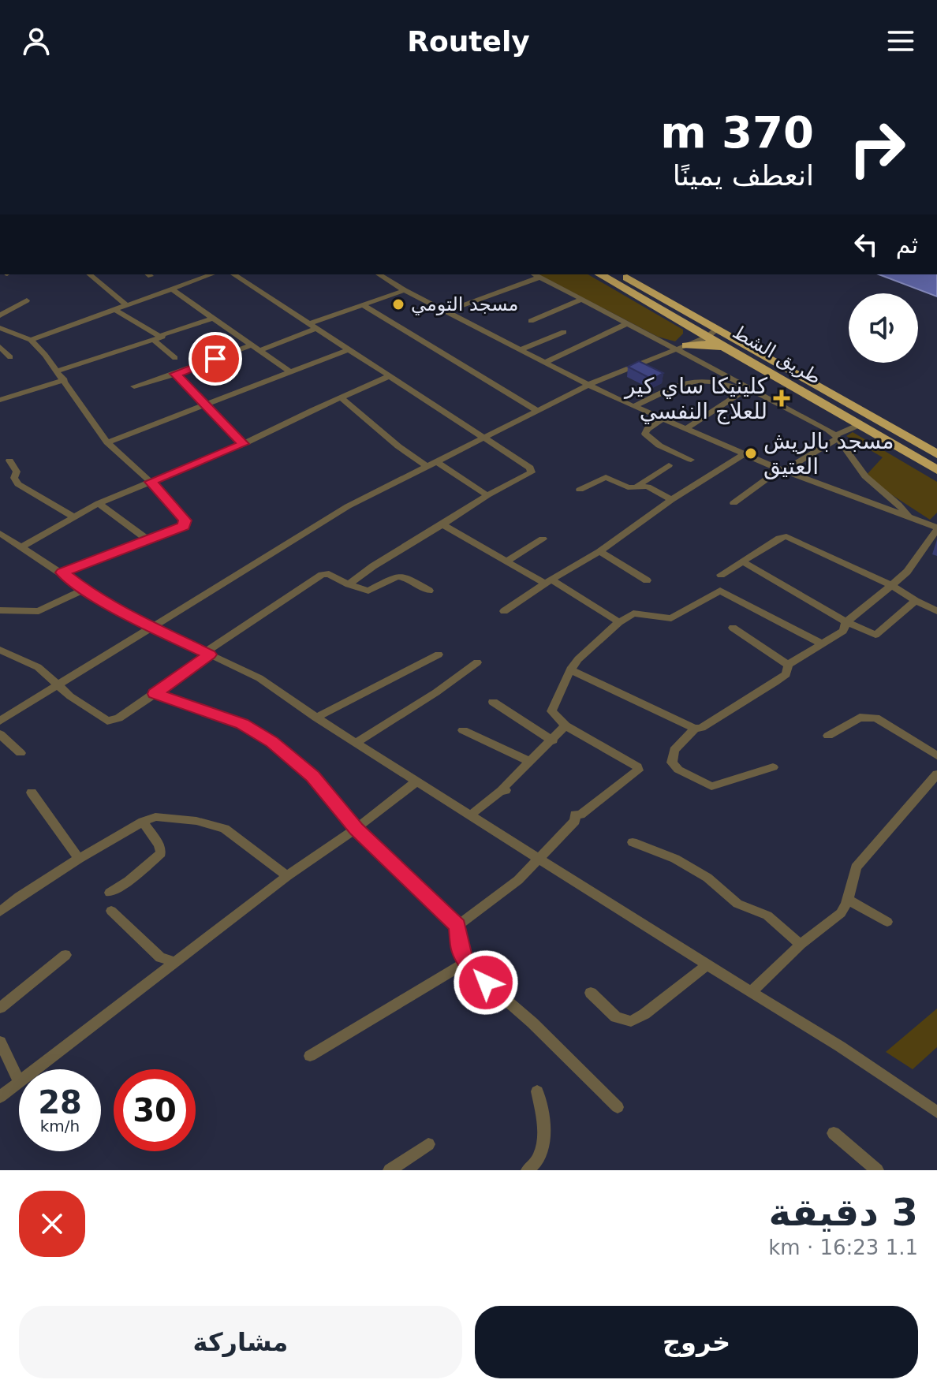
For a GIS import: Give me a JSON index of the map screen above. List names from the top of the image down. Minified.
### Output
{"streets":{"highway":["طريق الشط"]},"places":{"other":["مسجد التومي","مسجد بالريش العتيق"],"health":["كلينيكا ساي كير للعلاج النفسي"]},"page":{"header":"Routely","turn":["370 m","انعطف يمينًا"],"then":"ثم","speed":"28 km/h","limit":"30","heading":["3 دقيقة","1.1 km · 16:23"],"buttons":["خروج","مشاركة"]}}
